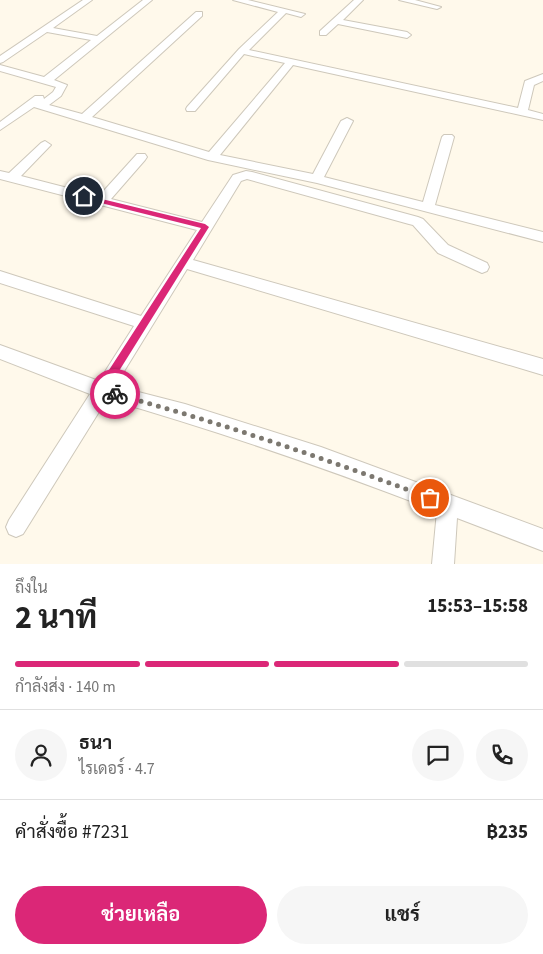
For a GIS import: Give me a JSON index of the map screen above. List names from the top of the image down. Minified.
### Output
{"page":{"heading":["2 นาที","ถึงใน","15:53–15:58"],"panel":["ธนา","ไรเดอร์ · 4.7","คำสั่งซื้อ #7231","฿235"],"bar":"กำลังส่ง · 140 m","buttons":["ช่วยเหลือ","แชร์"]}}
